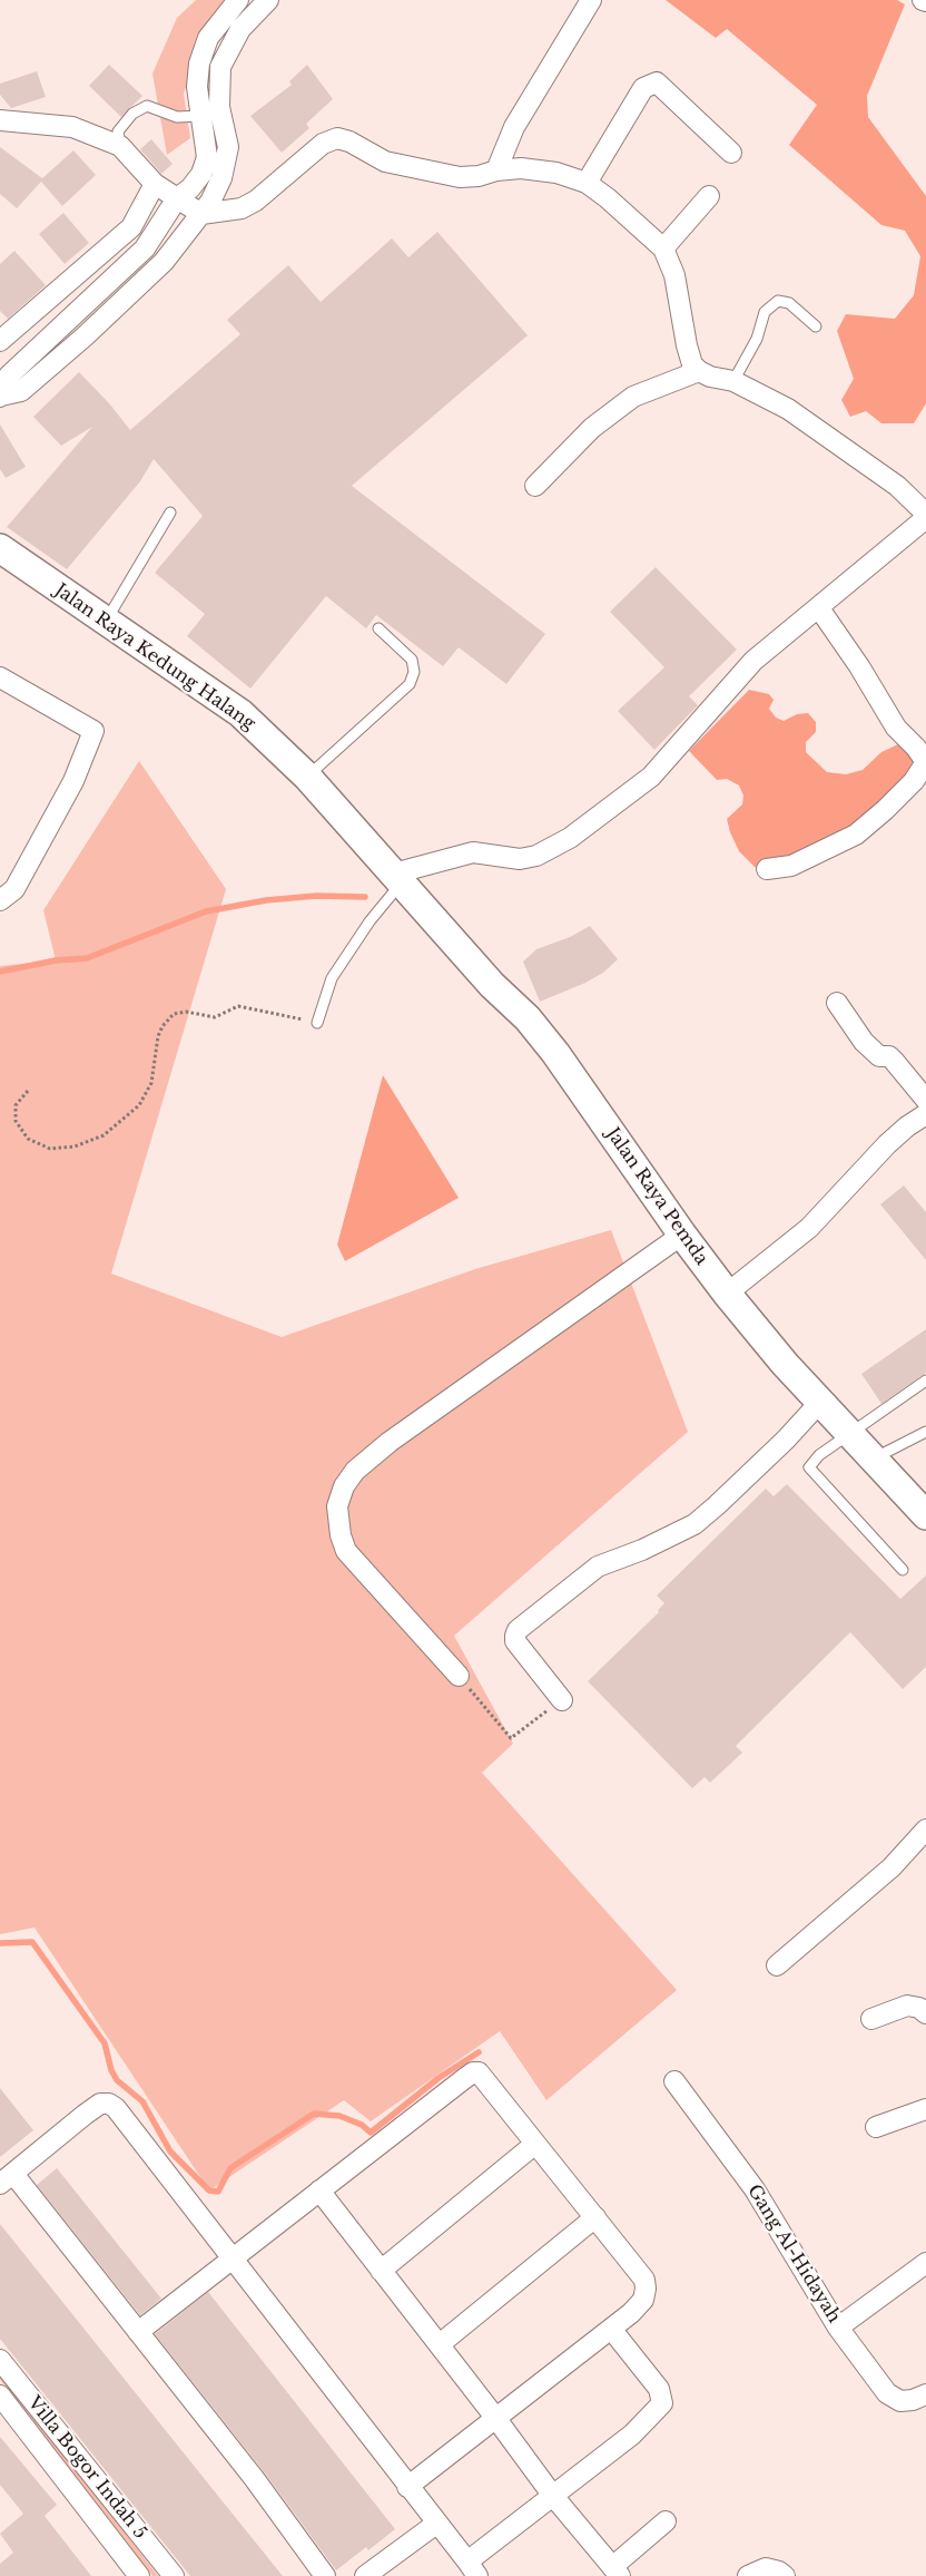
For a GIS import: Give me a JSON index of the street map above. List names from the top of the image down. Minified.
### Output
{"streets":{"main road":["Jalan Raya Kedung Halang","Jalan Raya Pemda"],"street":["Gang Al-Hidayah","Villa Bogor Indah 5"]},"crossings":[["Jalan Raya Kedung Halang","Jalan Raya Pemda"]]}
